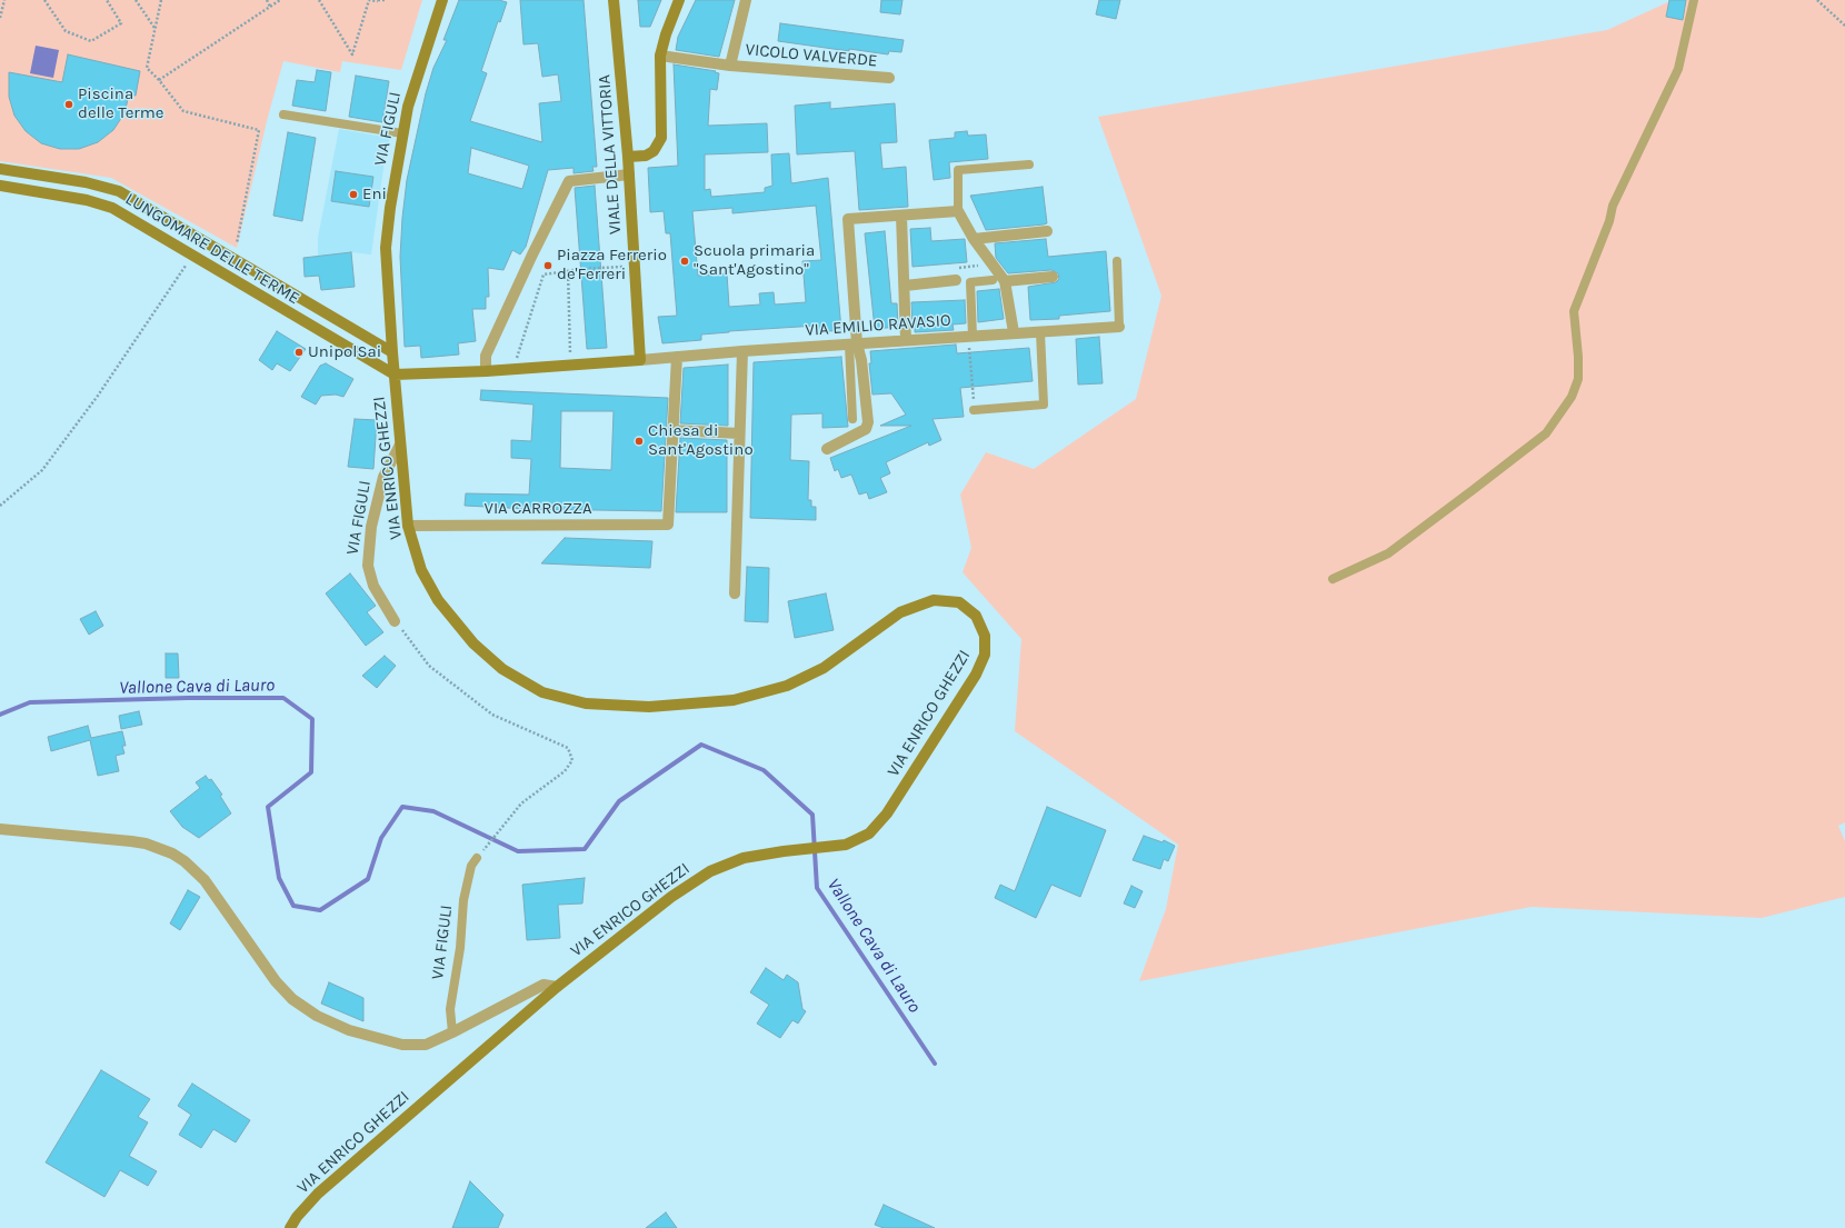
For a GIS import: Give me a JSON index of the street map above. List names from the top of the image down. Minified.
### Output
{"streets":{"street":["VICOLO VALVERDE","VIA FIGULI","VIALE DELLA VITTORIA","LUNGOMARE DELLE TERME","VIA EMILIO RAVASIO","VIA ENRICO GHEZZI","VIA CARROZZA"]},"crossings":[["VIA FIGULI","LUNGOMARE DELLE TERME"],["VIA FIGULI","VIA ENRICO GHEZZI"],["VIALE DELLA VITTORIA","VIA EMILIO RAVASIO"],["LUNGOMARE DELLE TERME","VIA ENRICO GHEZZI"],["VIA ENRICO GHEZZI","VIA CARROZZA"]],"water":["Vallone Cava di Lauro"],"places":["Piscina delle Terme","Eni","Scuola primaria \"Sant'Agostino\"","Piazza Ferrerio de'Ferreri","UnipolSai","Chiesa di Sant'Agostino"]}
